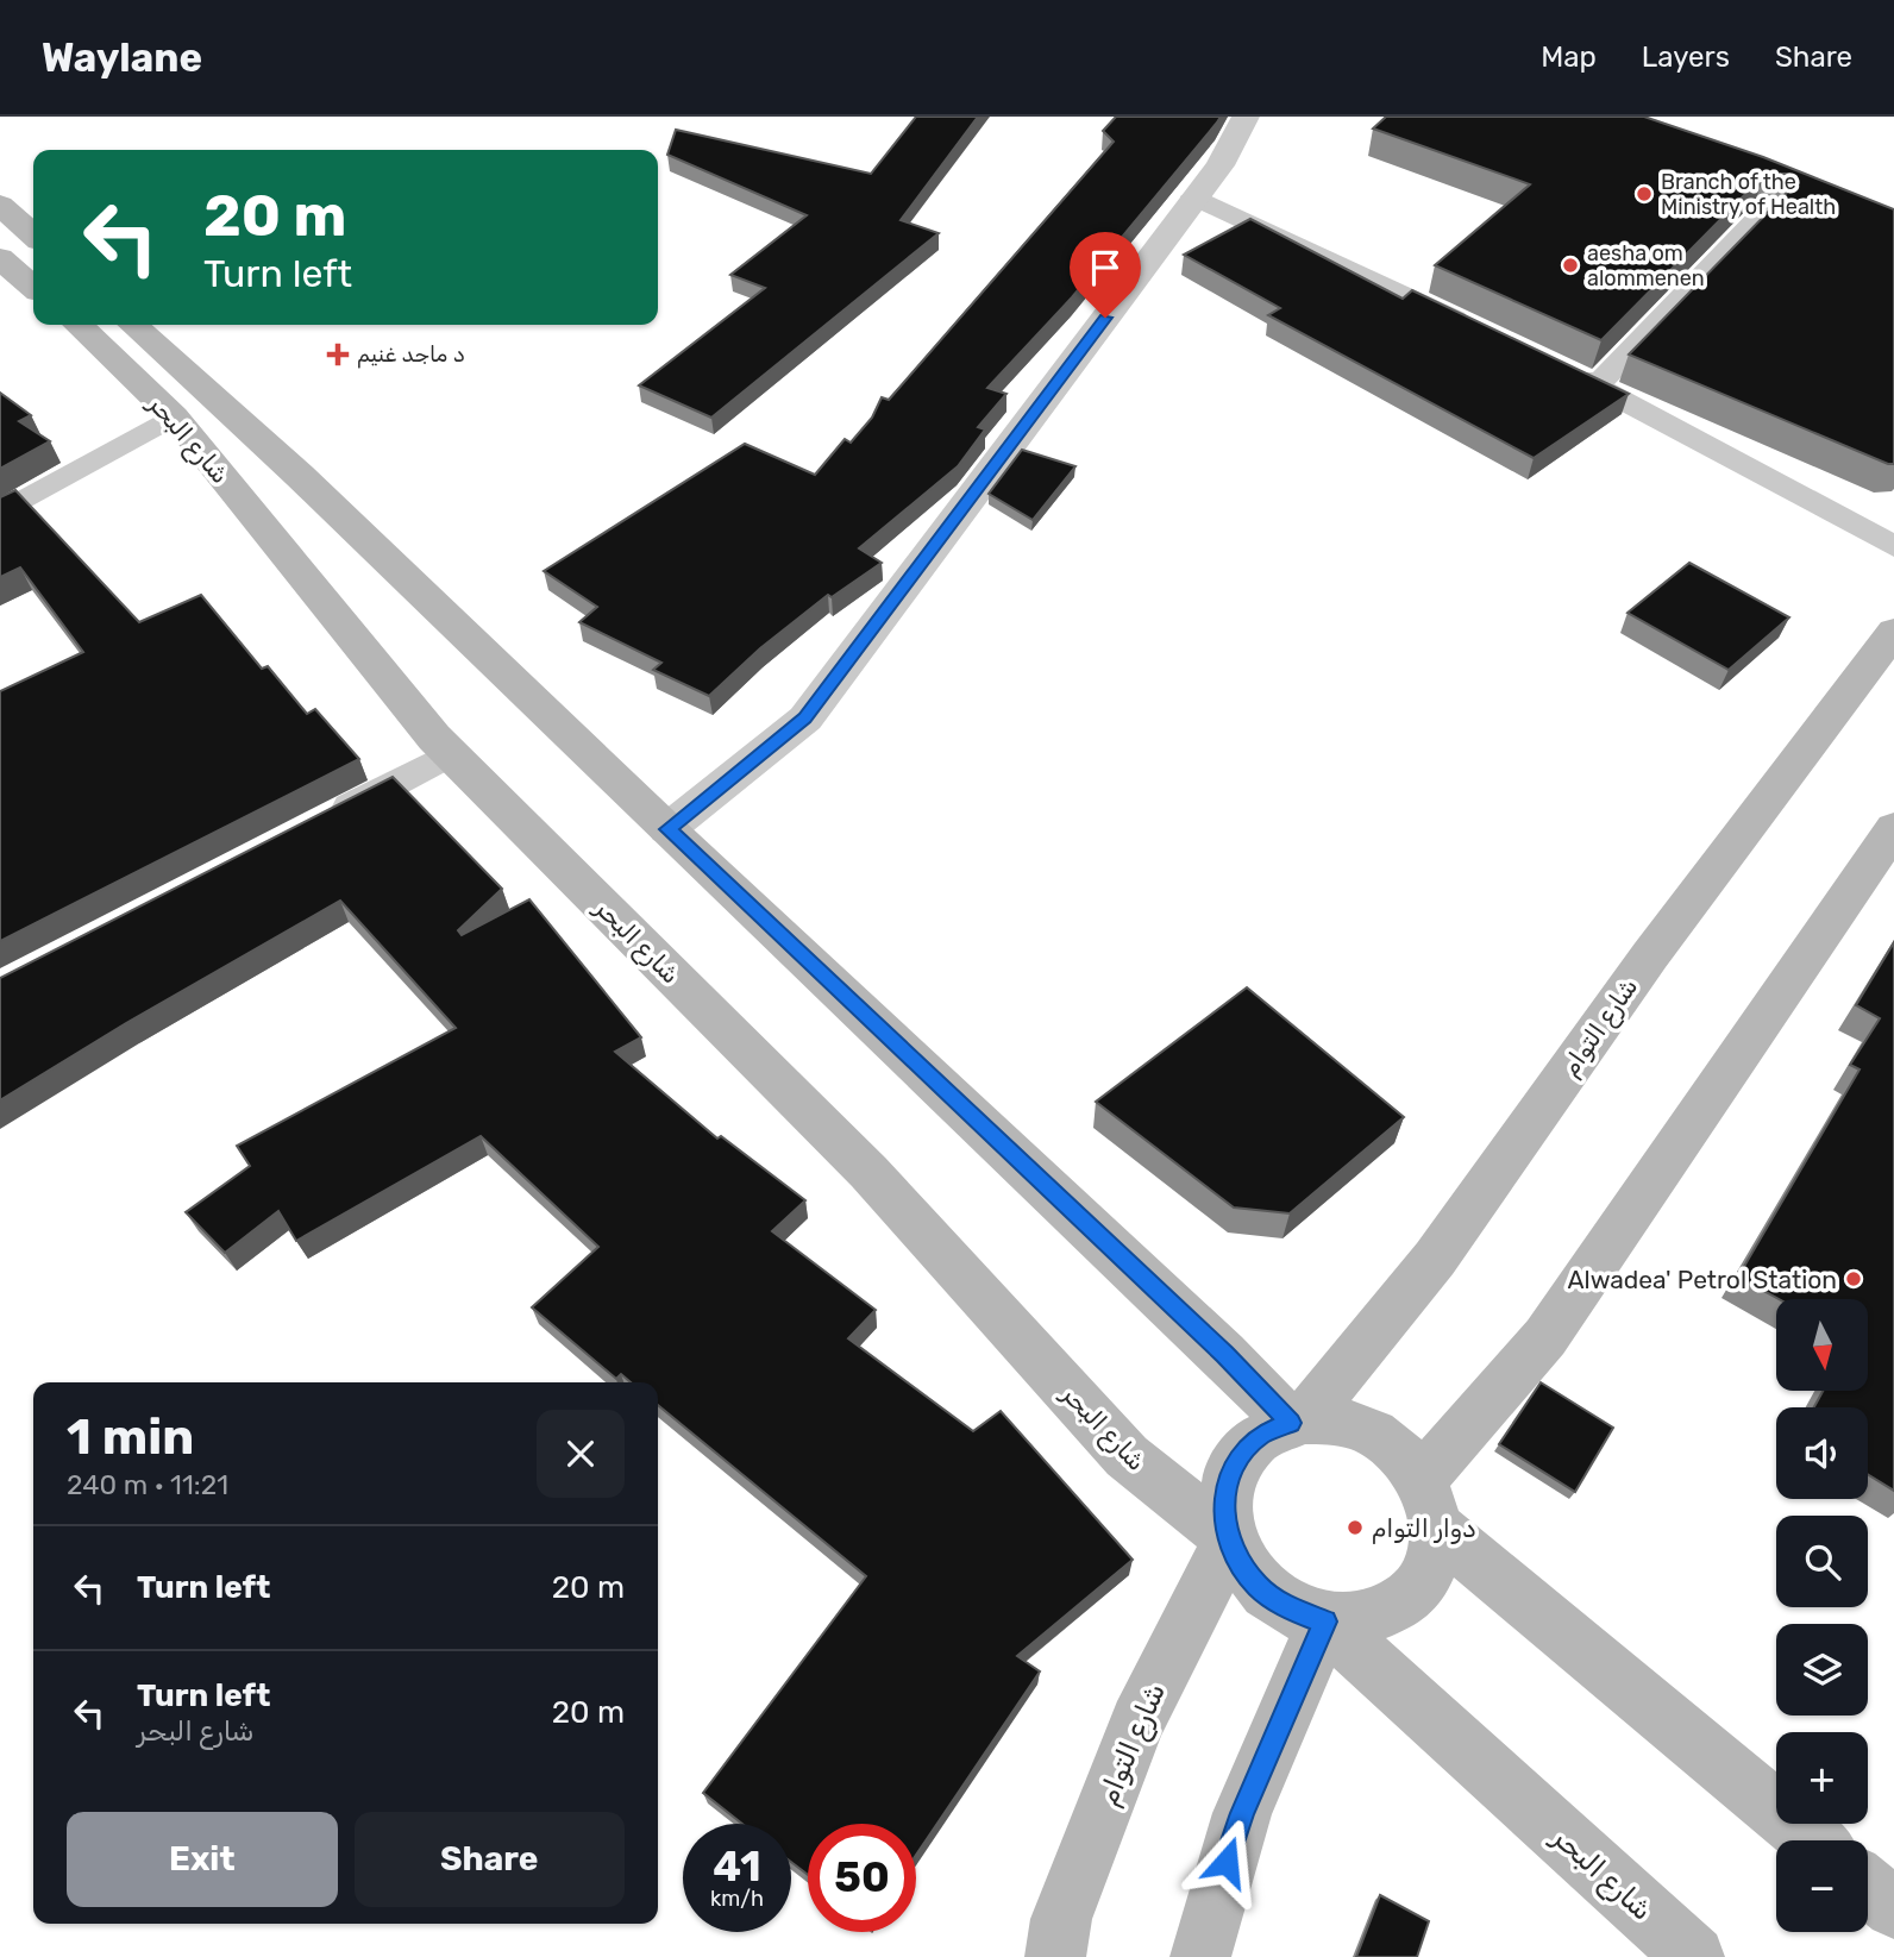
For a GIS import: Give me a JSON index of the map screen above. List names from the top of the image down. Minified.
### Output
{"streets":{"main road":["شارع البحر","شارع التوام"]},"crossings":[["شارع البحر","شارع التوام"]],"places":{"other":["Branch of the Ministry of Health","aesha om alommenen","Alwadea' Petrol Station","دوار التوام"],"health":["د ماجد غنيم"]},"north":"bottom","page":{"header":"Waylane","nav":["Map","Layers","Share"],"turn":["20 m","Turn left"],"map_buttons":["+","−"],"heading":["1 min","240 m · 11:21"],"list":[{"name":"Turn left","value":"20 m"},{"name":"Turn left","note":"شارع البحر","value":"20 m"}],"buttons":["Exit","Share"],"speed":"41 km/h","limit":"50"}}
